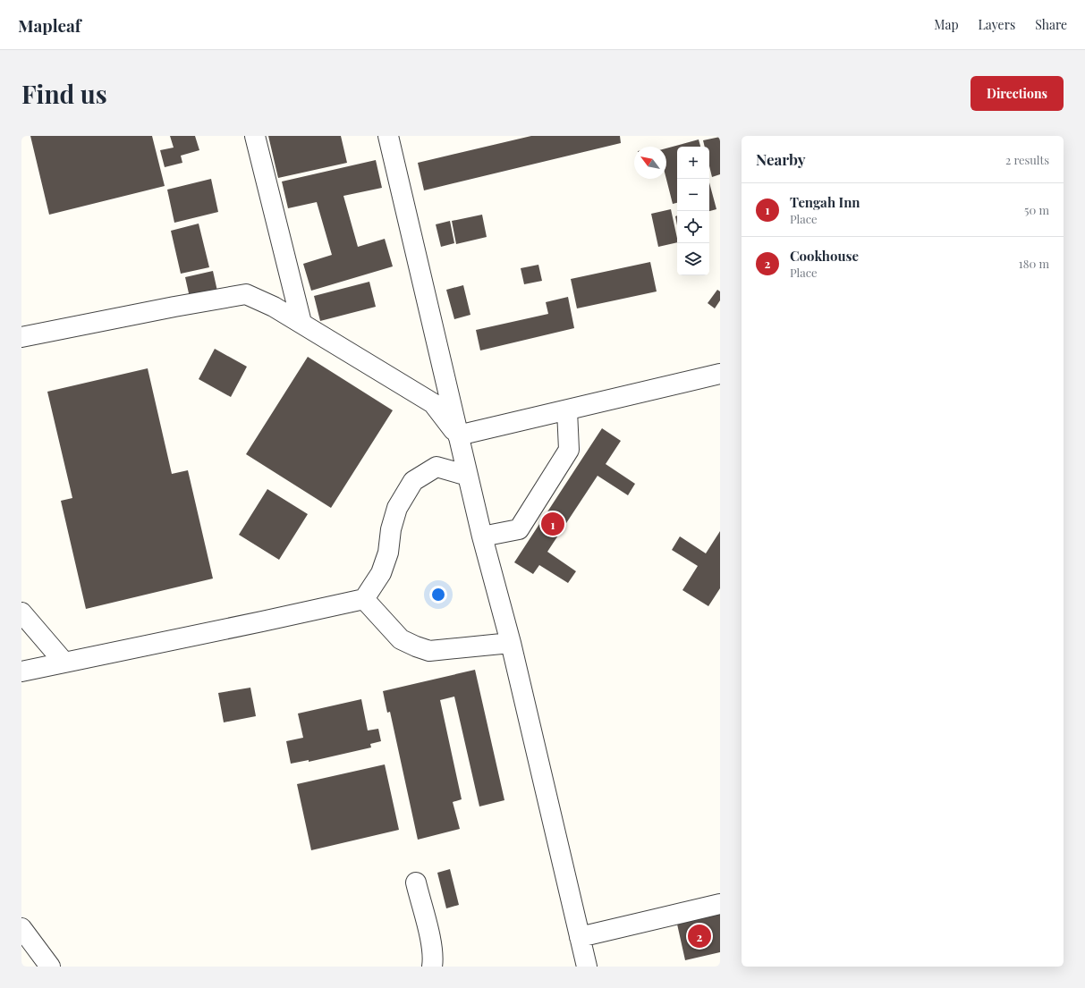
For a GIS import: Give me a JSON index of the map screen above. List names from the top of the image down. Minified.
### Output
{"north":"top left","page":{"header":"Mapleaf","nav":["Map","Layers","Share"],"buttons":"Directions","title":"Find us","heading":["Nearby","2 results"],"map_buttons":["+","−"],"list":[{"mark":"1","name":"Tengah Inn","note":"Place","value":"50 m"},{"mark":"2","name":"Cookhouse","note":"Place","value":"180 m"}],"pins":["1","2"]}}
